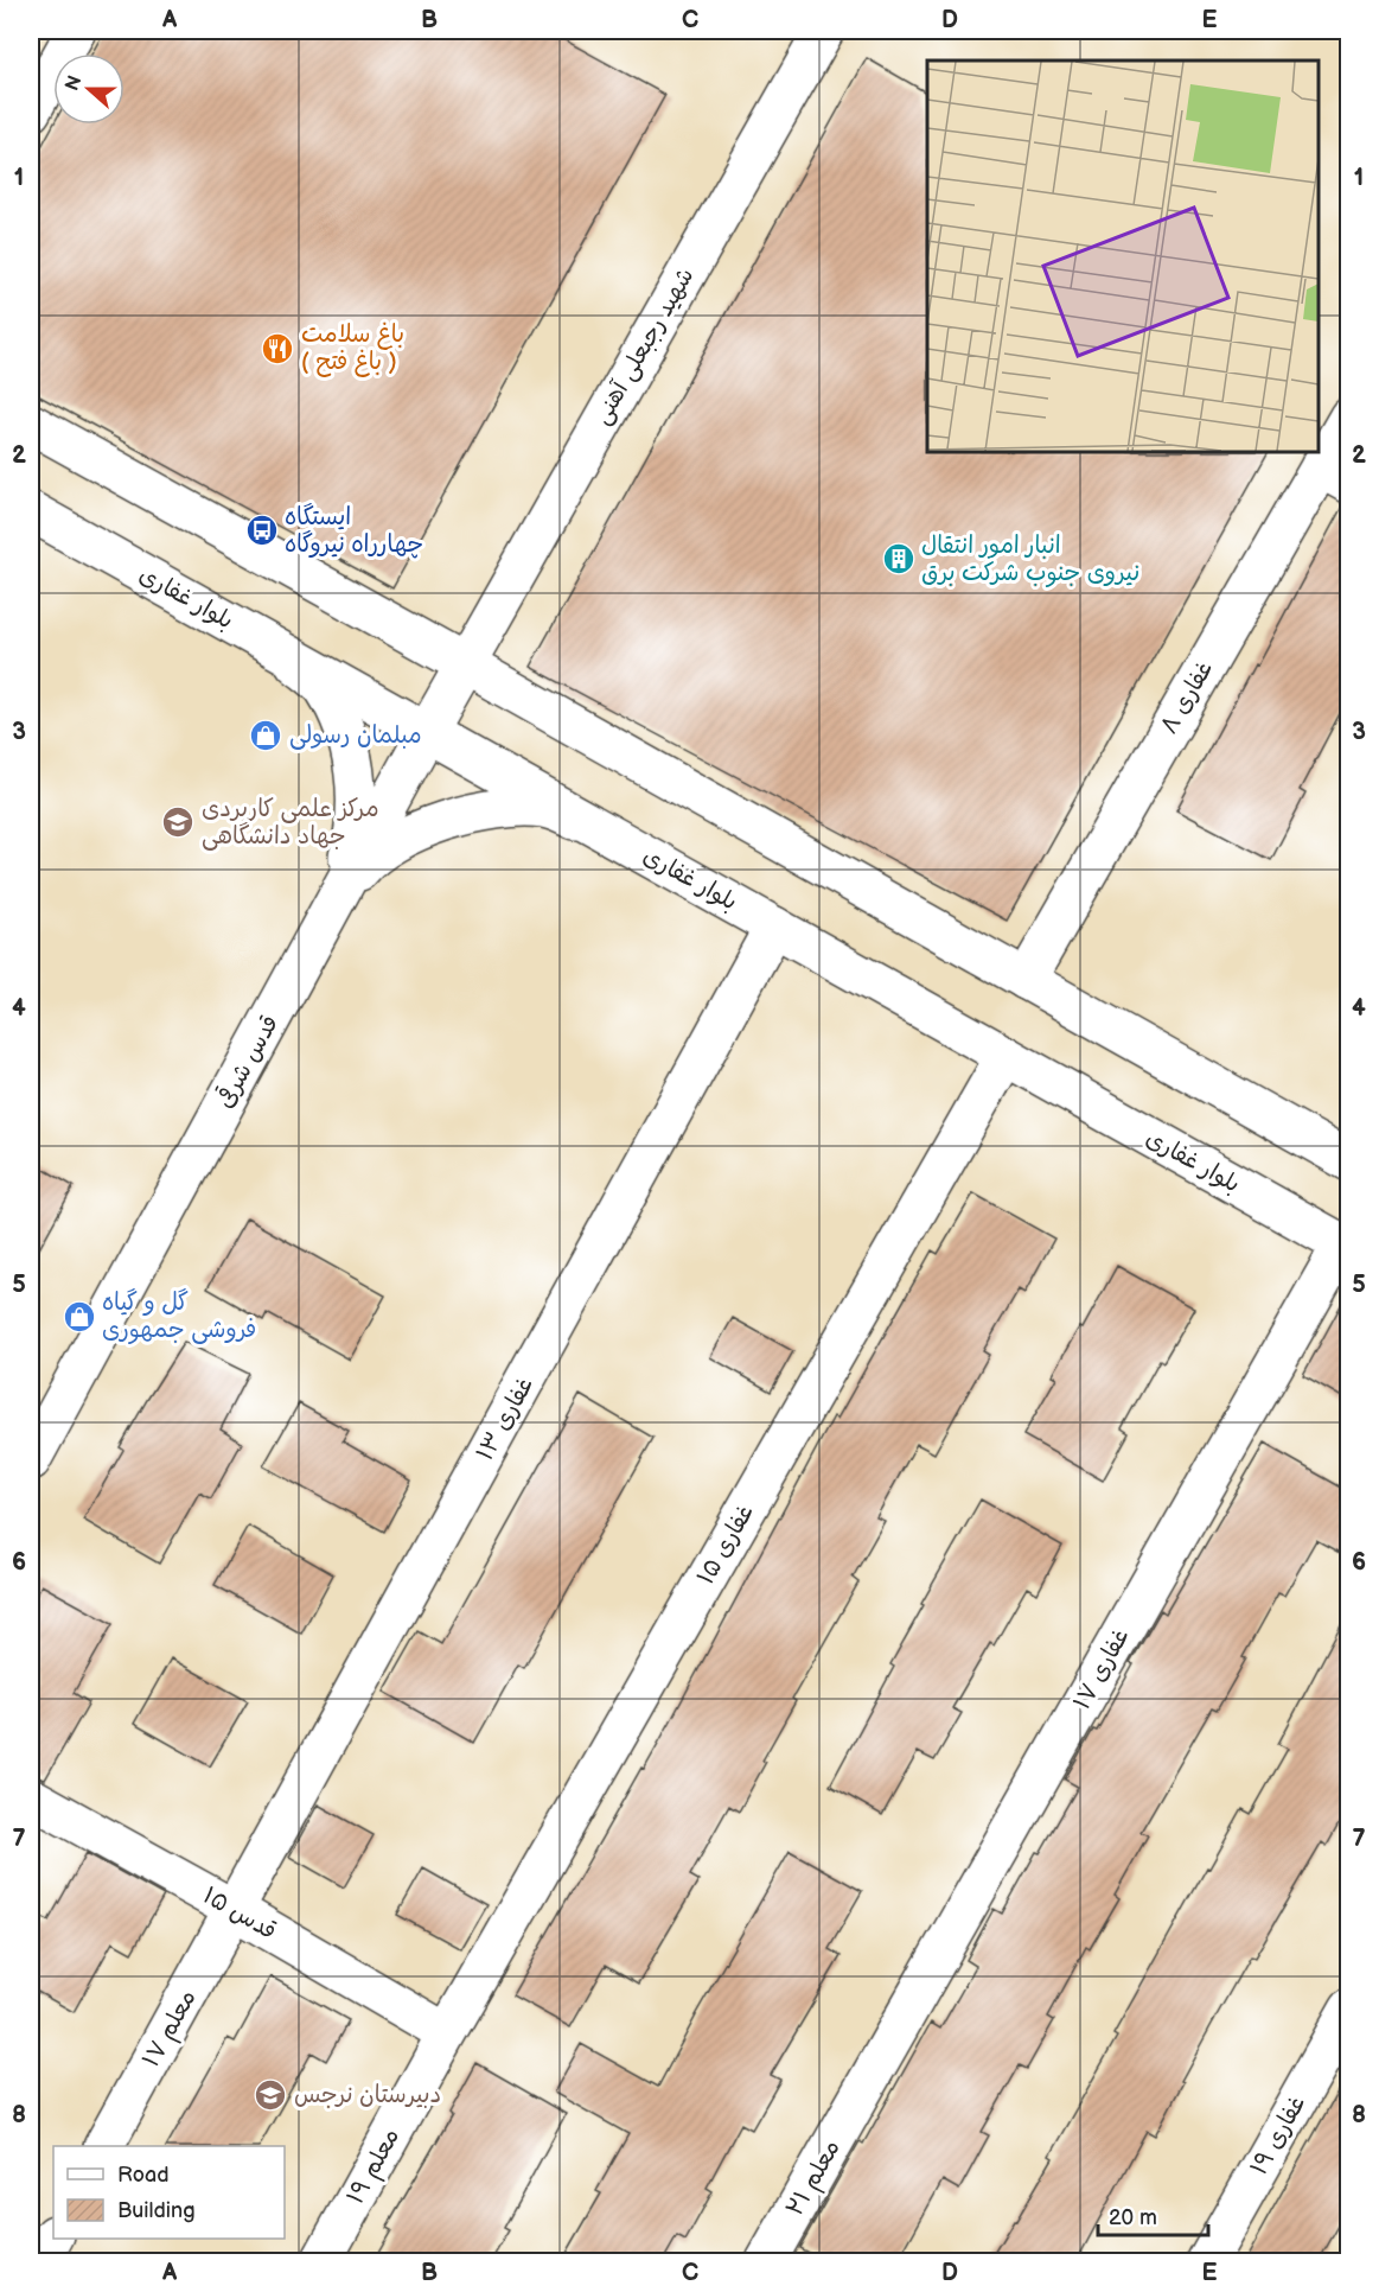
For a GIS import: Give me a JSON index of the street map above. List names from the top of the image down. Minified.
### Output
{"streets":{"street":["شهید رجبعلی آهنی","بلوار غفاری","غفاری ۸","قدس شرقی","غفاری ۱۳","غفاری ۱۵","غفاری ۱۷","قدس ۱۵","معلم ۱۷","غفاری ۱۹","معلم ۱۹","معلم ۲۱"]},"crossings":[["شهید رجبعلی آهنی","قدس شرقی"],["بلوار غفاری","قدس شرقی"],["بلوار غفاری","غفاری ۱۳"],["بلوار غفاری","غفاری ۱۵"],["بلوار غفاری","غفاری ۱۷"],["غفاری ۱۳","قدس ۱۵"],["غفاری ۱۳","معلم ۱۷"],["غفاری ۱۵","قدس ۱۵"],["غفاری ۱۵","معلم ۱۹"],["غفاری ۱۷","معلم ۲۱"],["قدس ۱۵","معلم ۱۷"],["قدس ۱۵","معلم ۱۹"]],"places":{"restaurant":["باغ سلامت ( باغ فتح )"],"bus stop":["ایستگاه چهارراه نیروگاه"],"building":["انبار امور انتقال نیروی جنوب شرکت برق"],"shop":["مبلمان رسولی","گل و گیاه فروشی جمهوری"],"school or university":["مرکز علمی کاربردی جهاد دانشگاهی","دبیرستان نرجس"]},"legend":["Road","Building"],"scale_bar":"20 m","north":"left","grid":{"columns":["A","B","C","D","E"],"rows":["1","2","3","4","5","6","7","8"]}}
